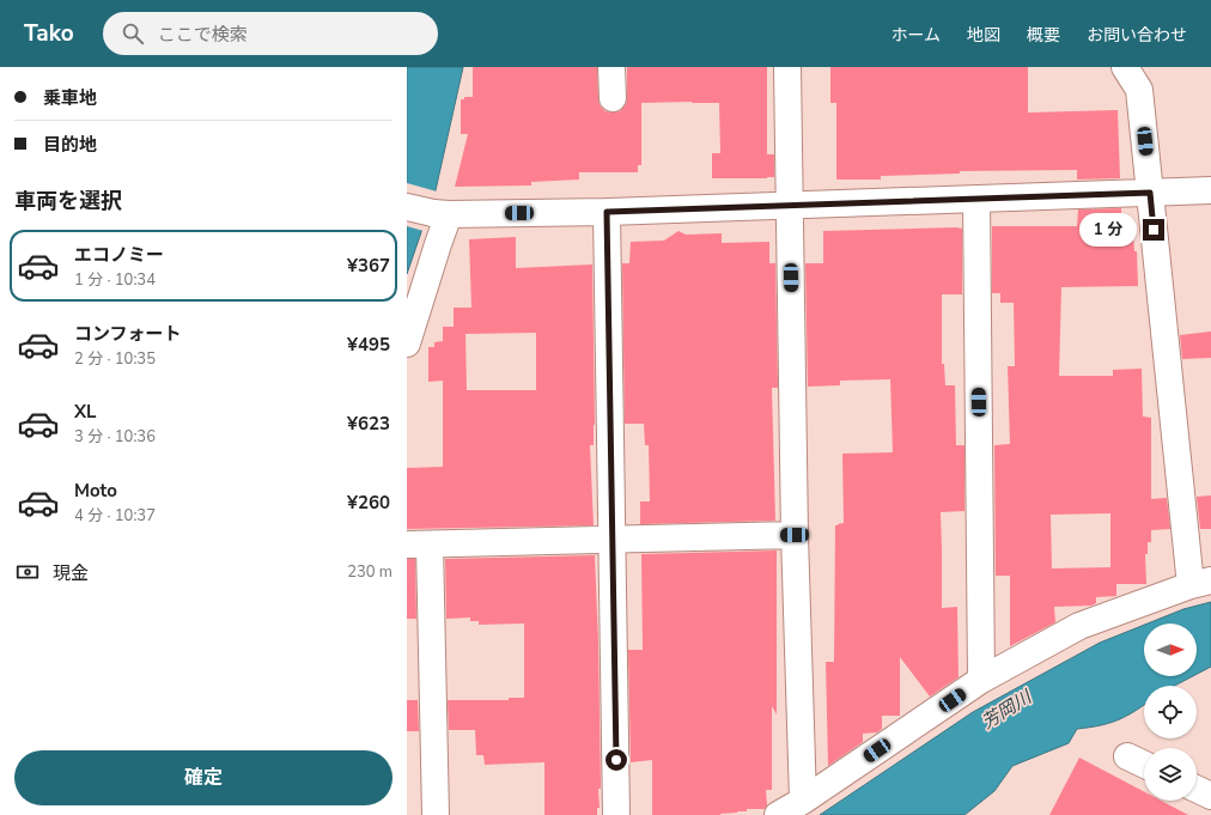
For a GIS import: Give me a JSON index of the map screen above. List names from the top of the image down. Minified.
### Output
{"water":["芳岡川"],"north":"right","page":{"header":"Tako","search":"ここで検索","nav":["ホーム","地図","概要","お問い合わせ"],"banner":["乗車地","目的地"],"heading":"車両を選択","bubble":"1 分","list":[{"name":"エコノミー","note":"1 分 · 10:34","value":"¥367"},{"name":"コンフォート","note":"2 分 · 10:35","value":"¥495"},{"name":"XL","note":"3 分 · 10:36","value":"¥623"},{"name":"Moto","note":"4 分 · 10:37","value":"¥260"}],"pay":["現金","230 m"],"buttons":"確定"}}
